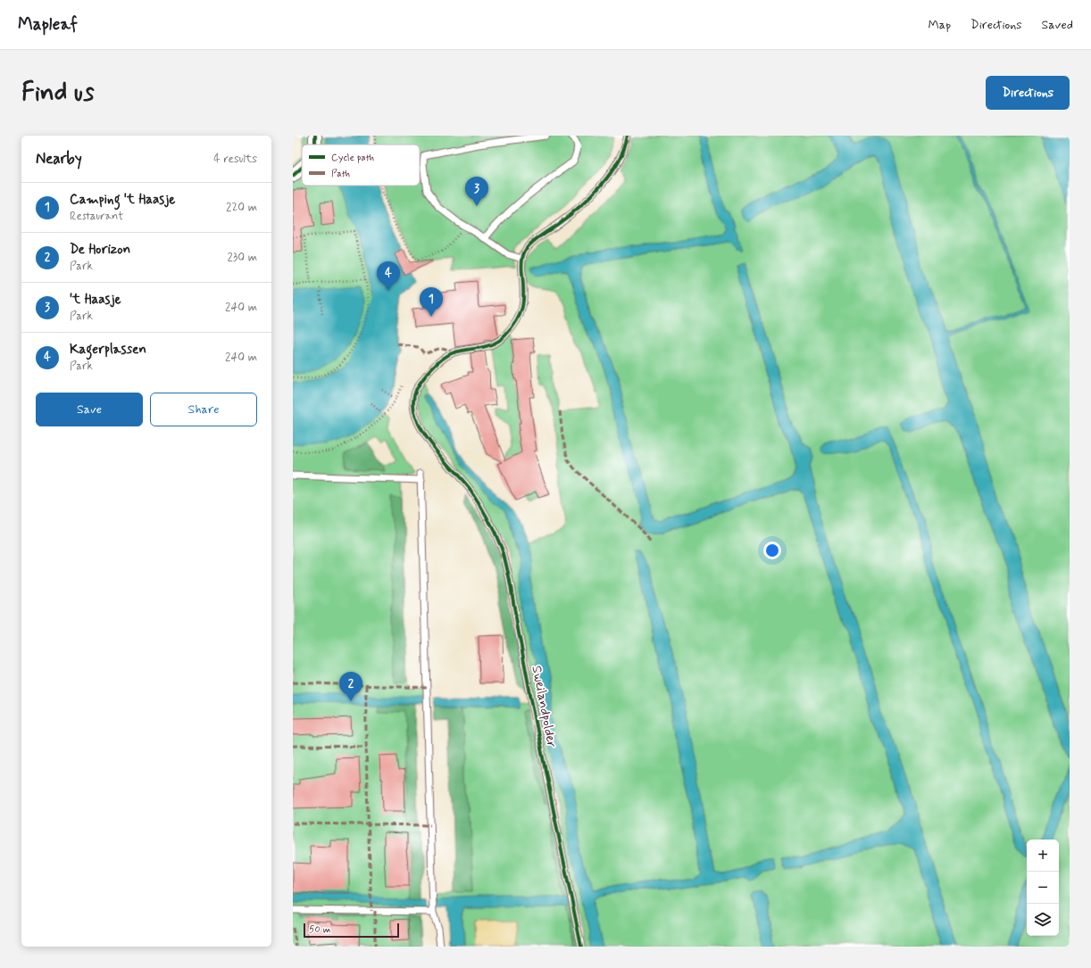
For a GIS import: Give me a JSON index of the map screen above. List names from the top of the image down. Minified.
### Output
{"streets":{"lane":["Sweilandpolder"]},"legend":["Cycle path","Path"],"scale_bar":"50 m","page":{"header":"Mapleaf","nav":["Map","Directions","Saved"],"buttons":["Directions",["Save","Share"]],"title":"Find us","heading":["Nearby","4 results"],"pins":["3","4","1","2"],"list":[{"mark":"1","name":"Camping 't Haasje","note":"Restaurant","value":"220 m"},{"mark":"2","name":"De Horizon","note":"Park","value":"230 m"},{"mark":"3","name":"'t Haasje","note":"Park","value":"240 m"},{"mark":"4","name":"Kagerplassen","note":"Park","value":"240 m"}],"map_buttons":["+","−"],"scale":"50 m"}}
